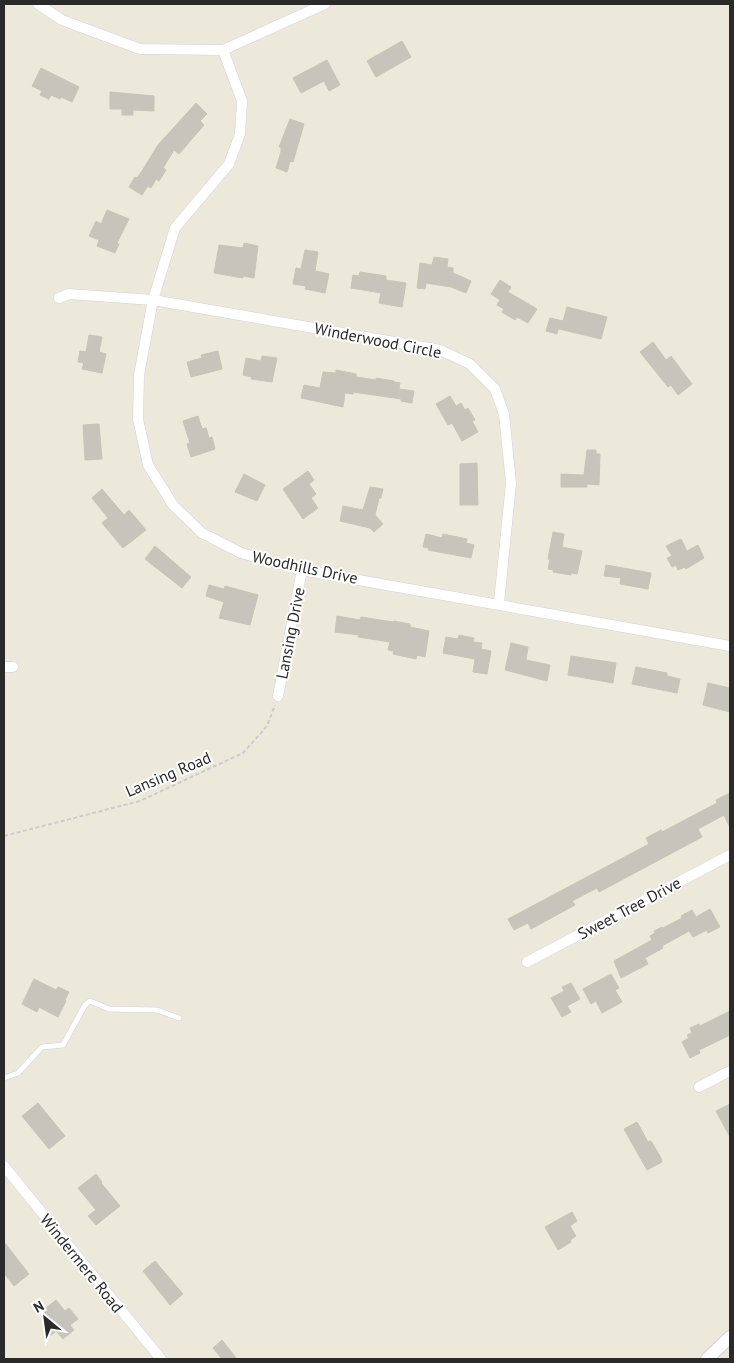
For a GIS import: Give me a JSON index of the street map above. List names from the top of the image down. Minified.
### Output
{"streets":{"street":["Winderwood Circle","Woodhills Drive","Lansing Drive","Sweet Tree Drive","Windermere Road"],"path":["Lansing Road"]},"crossings":[["Winderwood Circle","Woodhills Drive"],["Woodhills Drive","Lansing Drive"],["Lansing Drive","Lansing Road"]],"north":"top left"}
